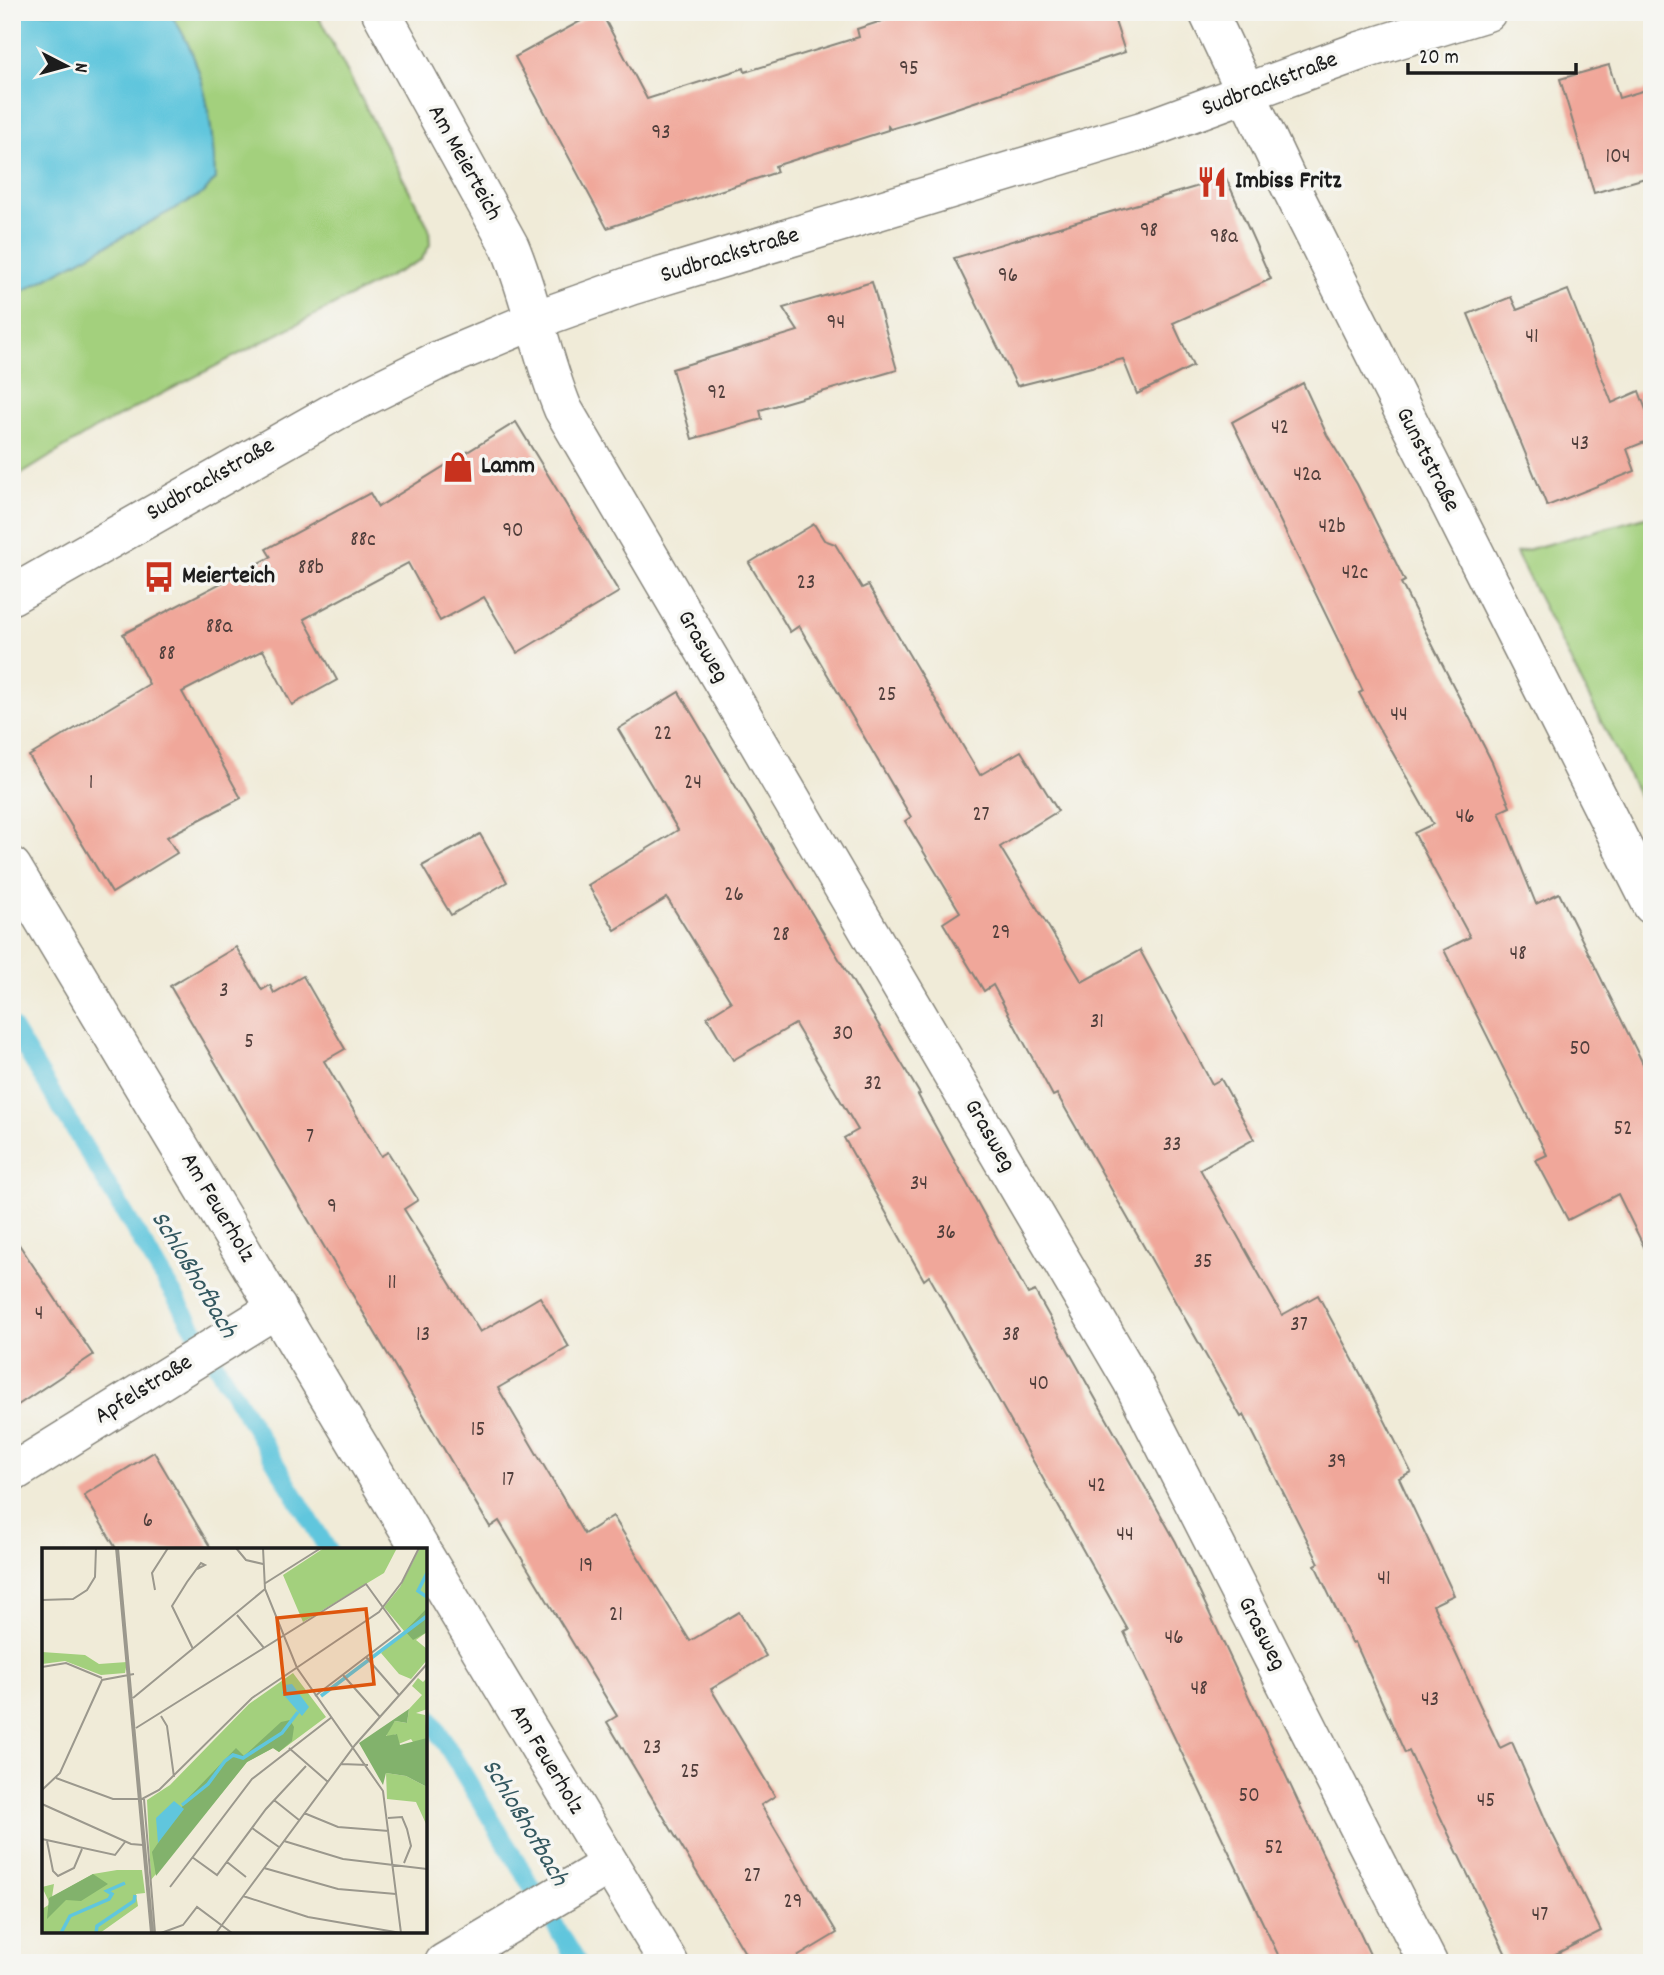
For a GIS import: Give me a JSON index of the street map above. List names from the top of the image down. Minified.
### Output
{"streets":{"street":["Sudbrackstraße","Am Meierteich","Gunststraße","Grasweg","Am Feuerholz","Apfelstraße"]},"crossings":[["Sudbrackstraße","Am Meierteich"],["Sudbrackstraße","Gunststraße"],["Sudbrackstraße","Grasweg"],["Am Meierteich","Grasweg"],["Am Feuerholz","Apfelstraße"]],"water":["Schloßhofbach"],"places":{"restaurant":["Imbiss Fritz"],"shop":["Lamm"],"bus stop":["Meierteich"]},"house_numbers":["95","93","104","98","98a","96","94","41","92","42","43","42a","42b","90","88c","88b","42c","23","88a","88","25","44","22","1","24","27","46","26","29","28","48","3","31","30","5","50","32","52","7","33","34","9","36","35","11","4","37","13","38","40","15","39","17","42","6","44","19","41","21","46","48","43","23","25","50","45","52","27","29","47"],"scale_bar":"20 m","north":"right"}
